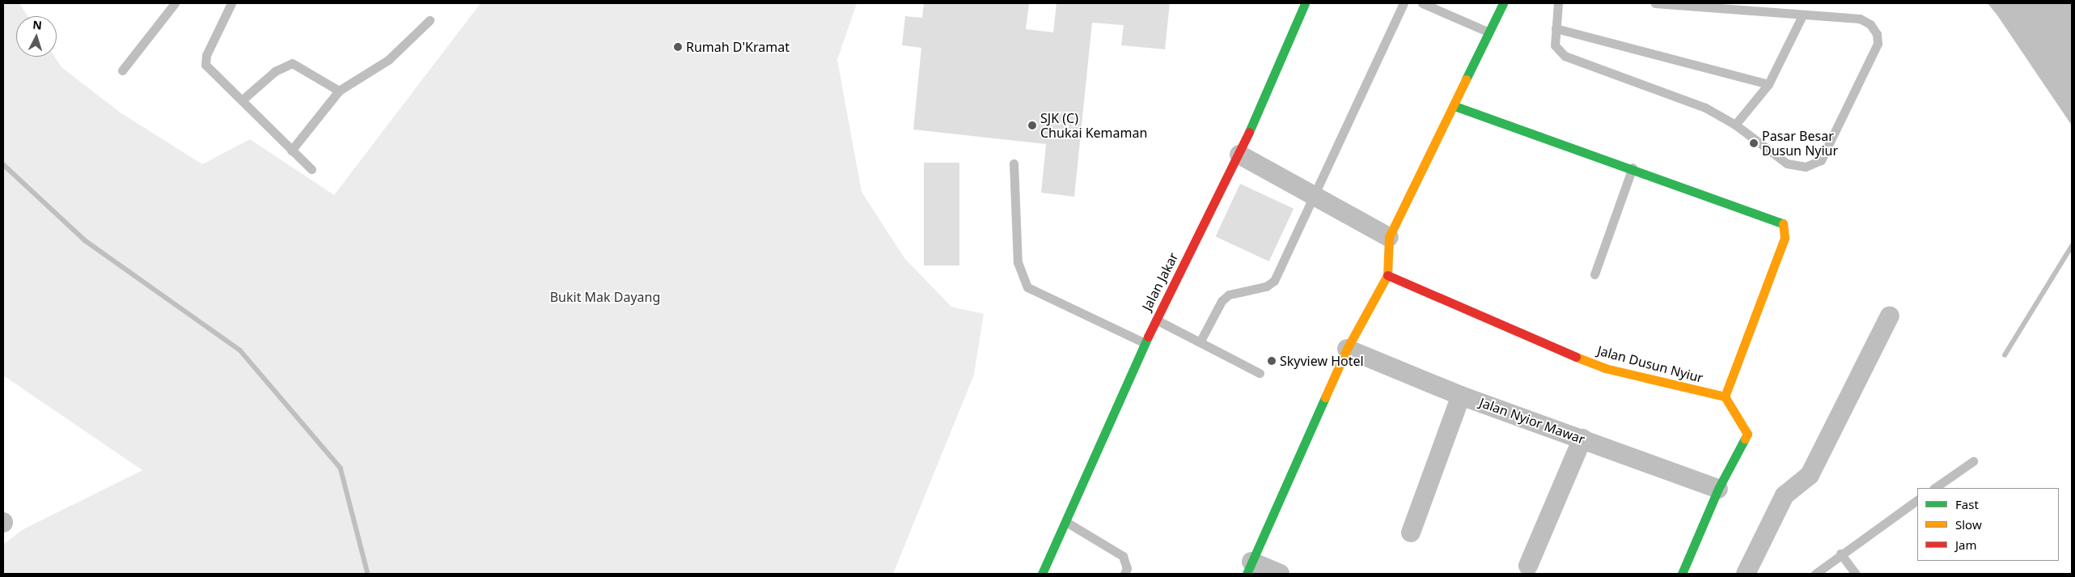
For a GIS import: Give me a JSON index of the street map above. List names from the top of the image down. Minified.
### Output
{"streets":{"street":["Jalan Jakar","Jalan Dusun Nyiur","Jalan Nyior Mawar"]},"parks":["Bukit Mak Dayang"],"places":["Rumah D'Kramat","SJK (C) Chukai Kemaman","Pasar Besar Dusun Nyiur","Skyview Hotel"],"legend":["Fast","Slow","Jam"],"north":"top"}
